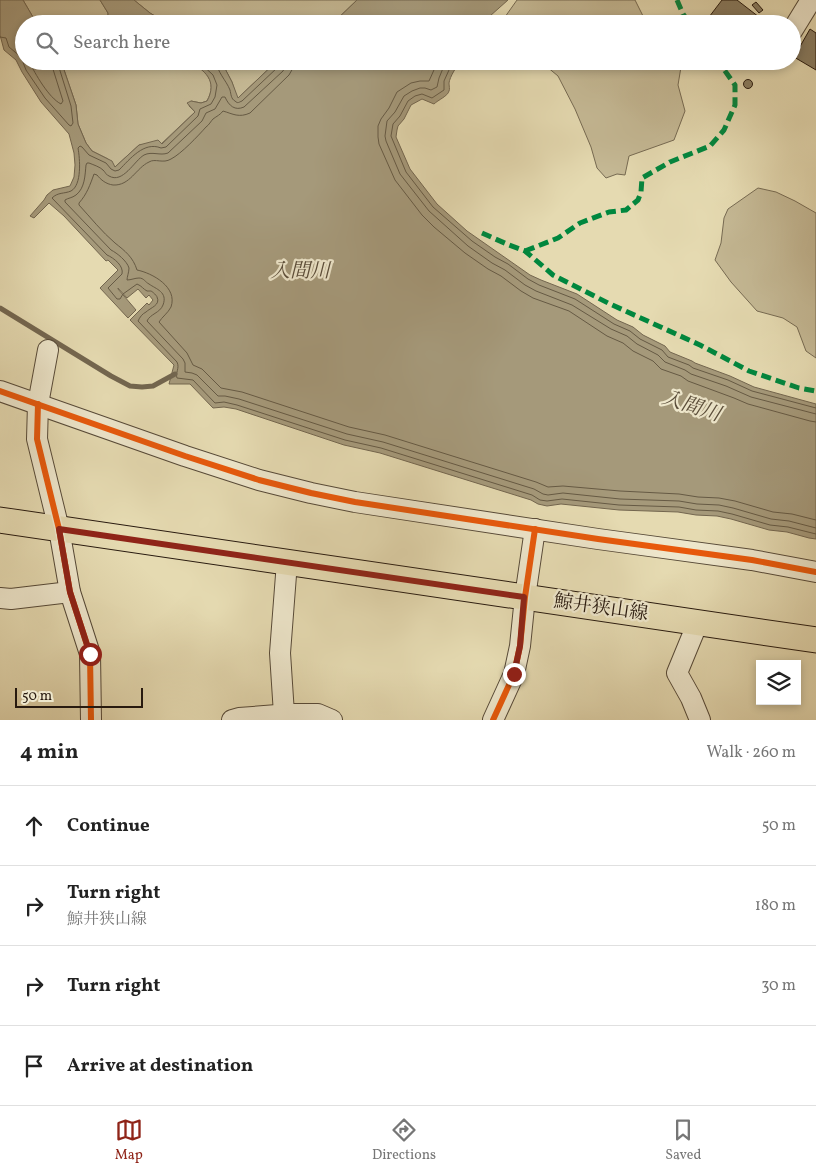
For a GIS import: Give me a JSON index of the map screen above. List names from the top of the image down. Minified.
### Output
{"streets":{"main road":["鯨井狭山線"]},"water":["入間川"],"scale_bar":"50 m","page":{"search":"Search here","scale":"50 m","heading":["4 min","Walk · 260 m"],"list":[["Continue","50 m"],["Turn right","鯨井狭山線","180 m"],["Turn right","30 m"],"Arrive at destination"],"nav":["Map","Directions","Saved"]}}
